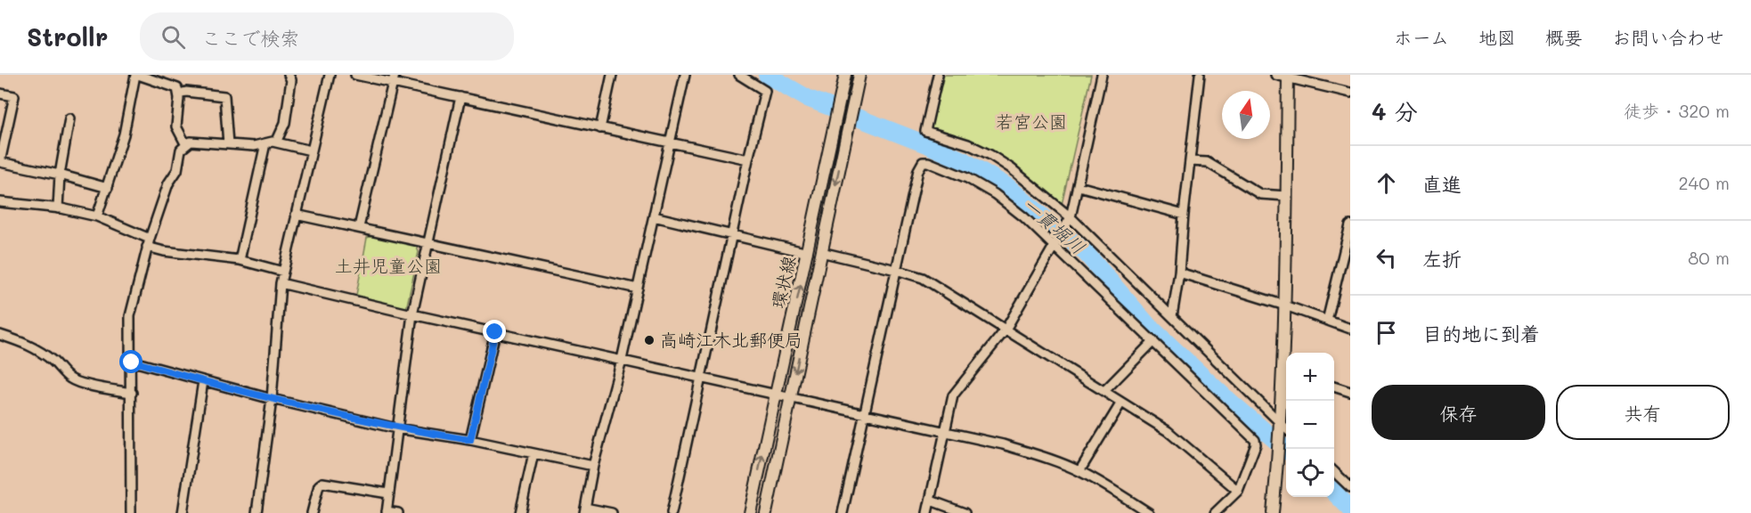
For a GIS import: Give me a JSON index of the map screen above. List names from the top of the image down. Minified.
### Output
{"streets":{"street":["環状線"]},"water":["一貫堀川"],"parks":["若宮公園","土井児童公園"],"places":["高崎江木北郵便局"],"north":"top","page":{"header":"Strollr","search":"ここで検索","nav":["ホーム","地図","概要","お問い合わせ"],"heading":["4 分","徒歩 · 320 m"],"list":[["直進","240 m"],["左折","80 m"],"目的地に到着"],"map_buttons":["+","−"],"buttons":["保存","共有"]}}
